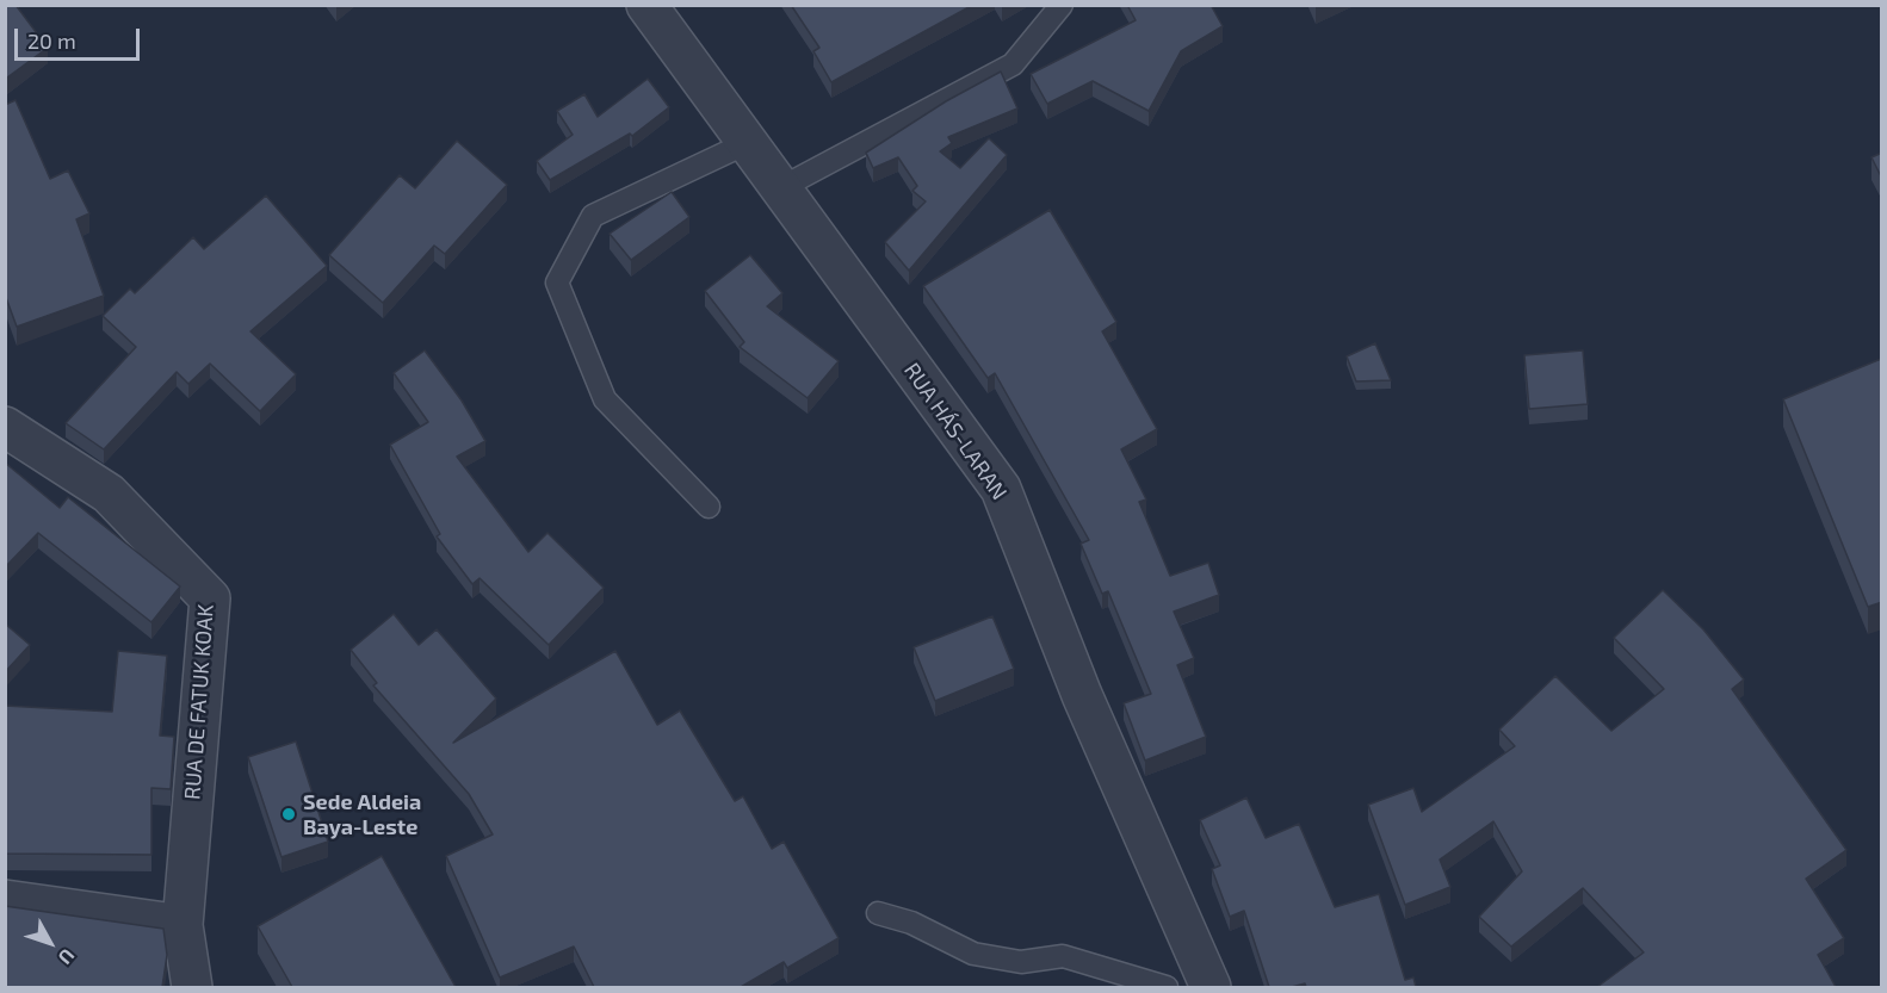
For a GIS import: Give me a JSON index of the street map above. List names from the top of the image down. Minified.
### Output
{"streets":{"street":["RUA HÁS-LARAN","RUA DE FATUK KOAK"]},"places":["Sede Aldeia Baya-Leste"],"scale_bar":"20 m","north":"bottom right"}
